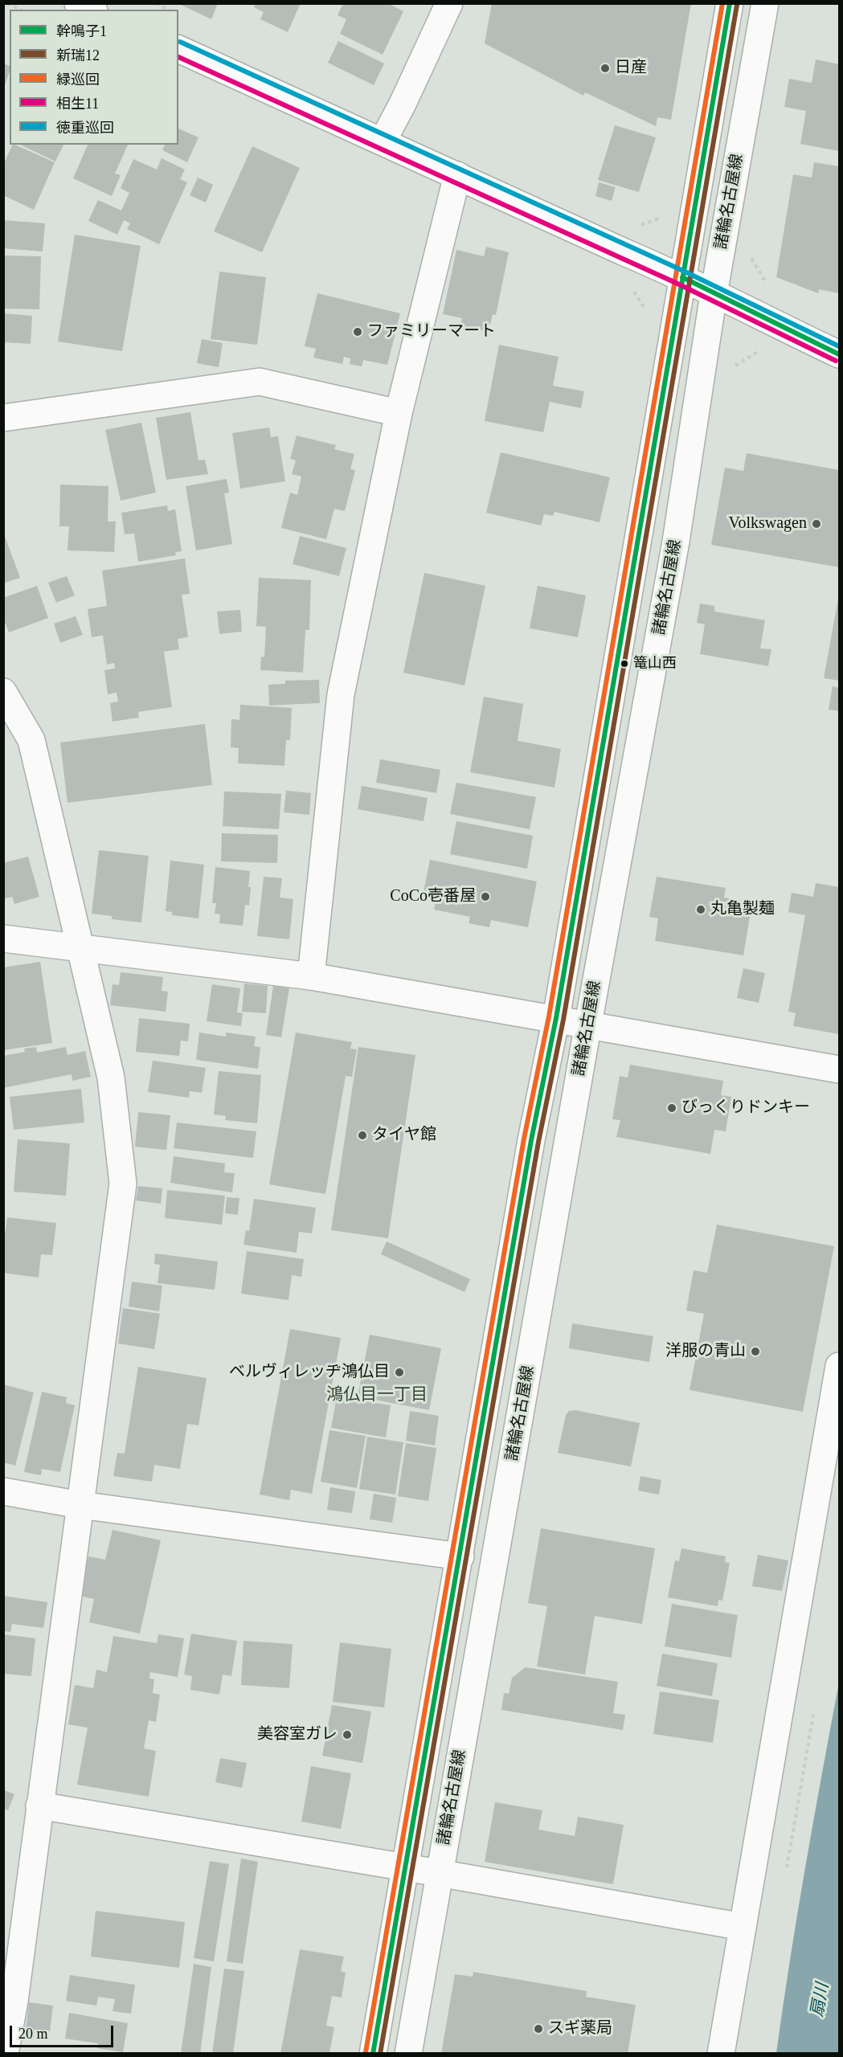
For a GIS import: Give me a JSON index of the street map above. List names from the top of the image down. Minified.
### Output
{"streets":{"street":["諸輪名古屋線"]},"districts":["鴻仏目一丁目"],"water":["扇川"],"places":["日産","ファミリーマート","Volkswagen","篭山西","CoCo壱番屋","丸亀製麺","びっくりドンキー","タイヤ館","洋服の青山","ベルヴィレッヂ鴻仏目","美容室ガレ","スギ薬局"],"lines":["transit line 幹鳴子1","transit line 緑巡回","transit line 新瑞12","transit line 徳重巡回","transit line 相生11"],"legend":["幹鳴子1","新瑞12","緑巡回","相生11","徳重巡回"],"scale_bar":"20 m"}
